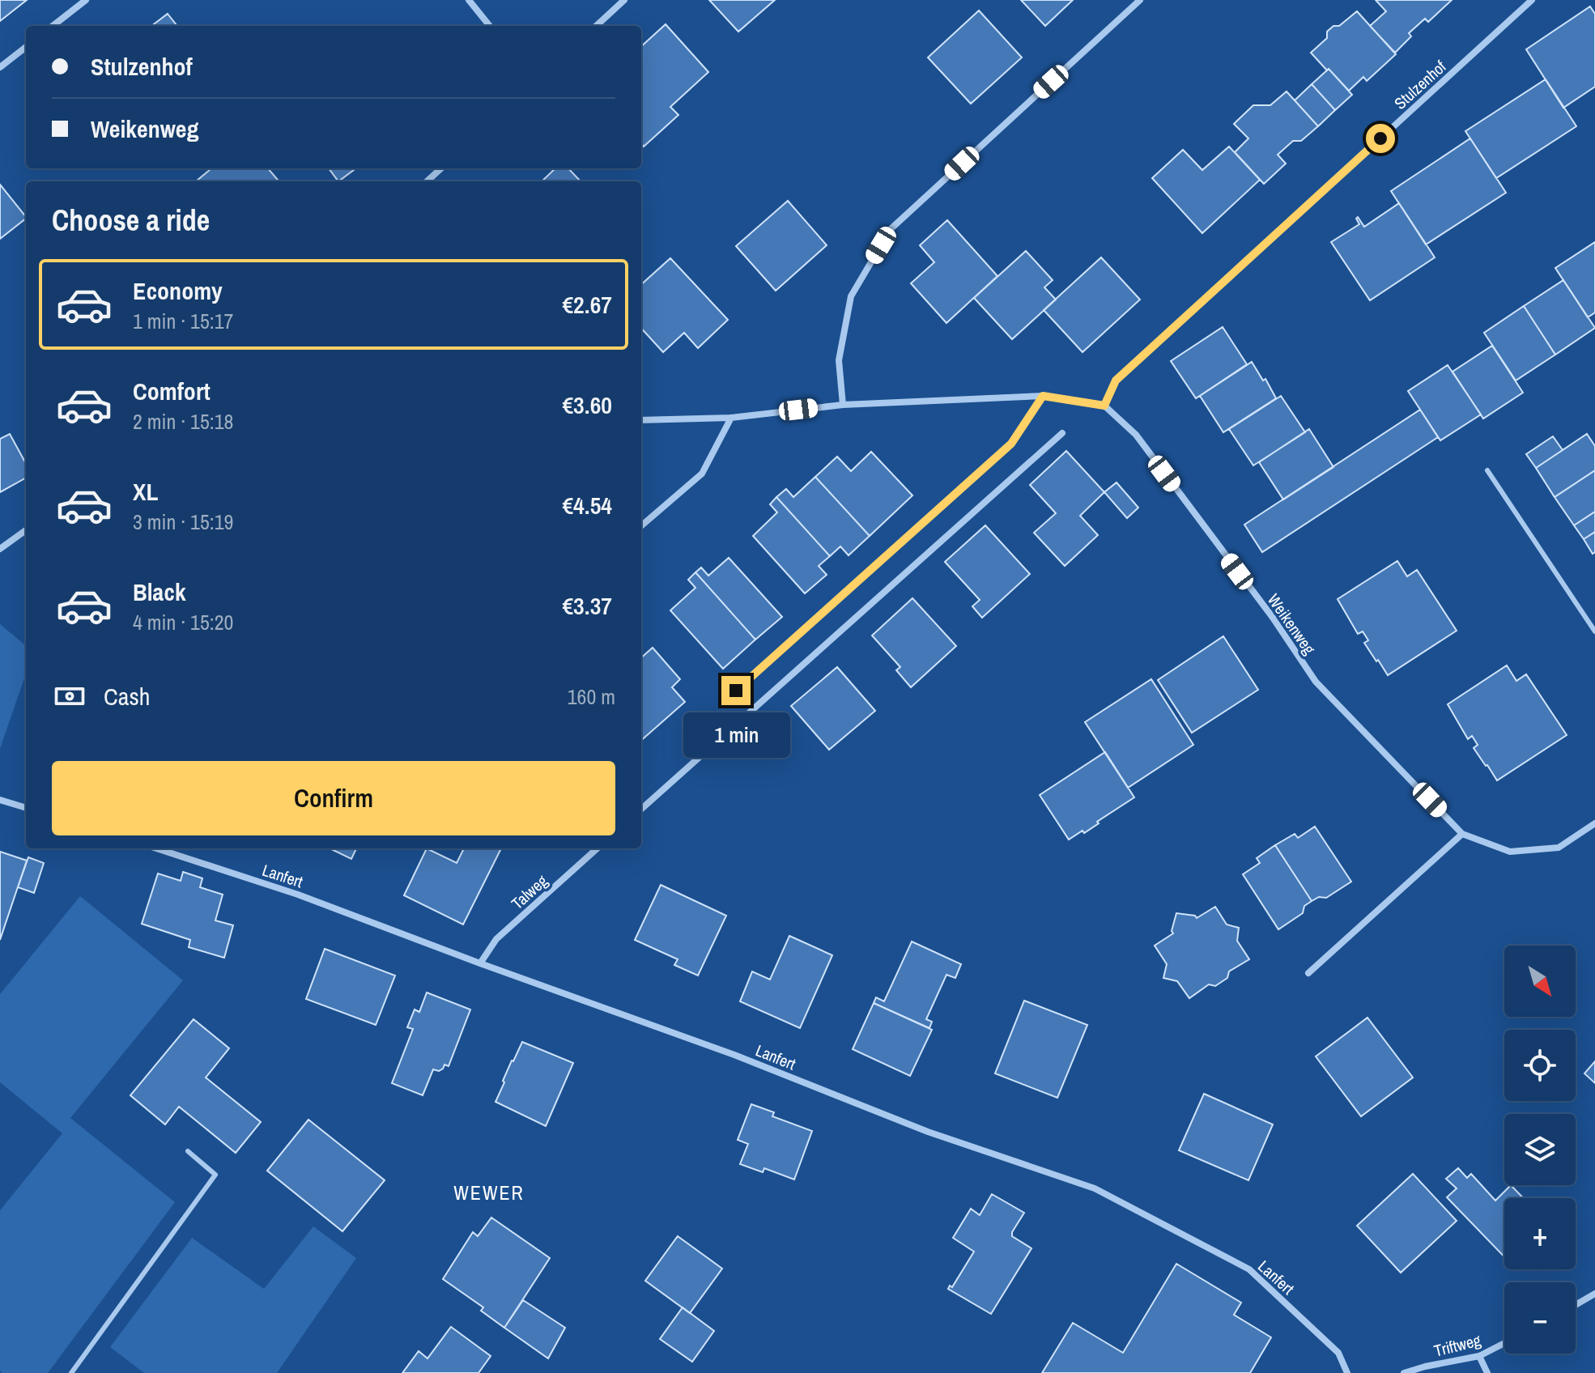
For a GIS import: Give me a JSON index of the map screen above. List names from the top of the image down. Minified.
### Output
{"streets":{"street":["Stulzenhof","Weikenweg","Lanfert","Talweg","Triftweg"]},"crossings":[["Stulzenhof","Weikenweg"],["Lanfert","Talweg"]],"districts":["WEWER"],"north":"bottom right","page":{"banner":["Stulzenhof","Weikenweg"],"heading":"Choose a ride","list":[{"name":"Economy","note":"1 min · 15:17","value":"€2.67"},{"name":"Comfort","note":"2 min · 15:18","value":"€3.60"},{"name":"XL","note":"3 min · 15:19","value":"€4.54"},{"name":"Black","note":"4 min · 15:20","value":"€3.37"}],"pay":["Cash","160 m"],"bubble":"1 min","buttons":"Confirm","map_buttons":["+","−"]}}
